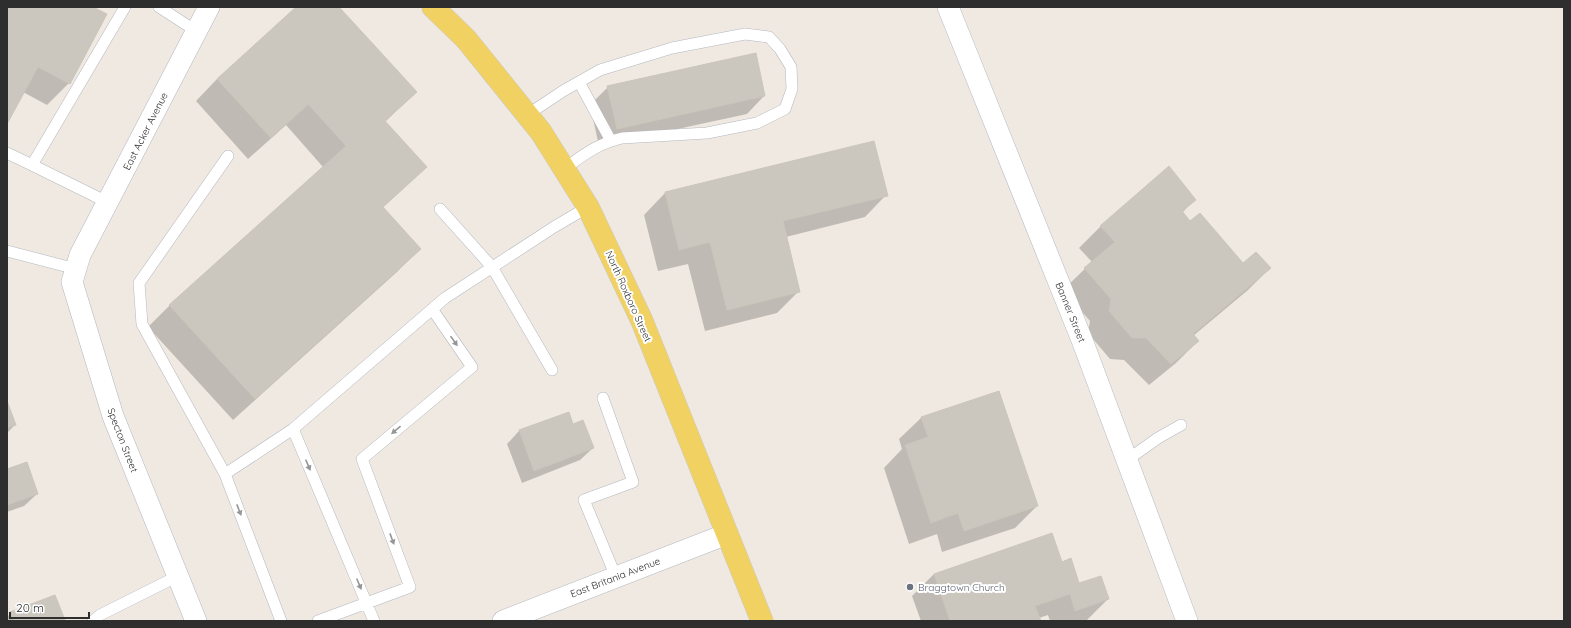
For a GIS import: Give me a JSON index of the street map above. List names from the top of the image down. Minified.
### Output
{"streets":{"main road":["North Roxboro Street"],"street":["East Acker Avenue","Banner Street","Specton Street","East Britania Avenue"]},"crossings":[["East Acker Avenue","Specton Street"],["North Roxboro Street","East Britania Avenue"]],"places":["Braggtown Church"],"scale_bar":"20 m"}
